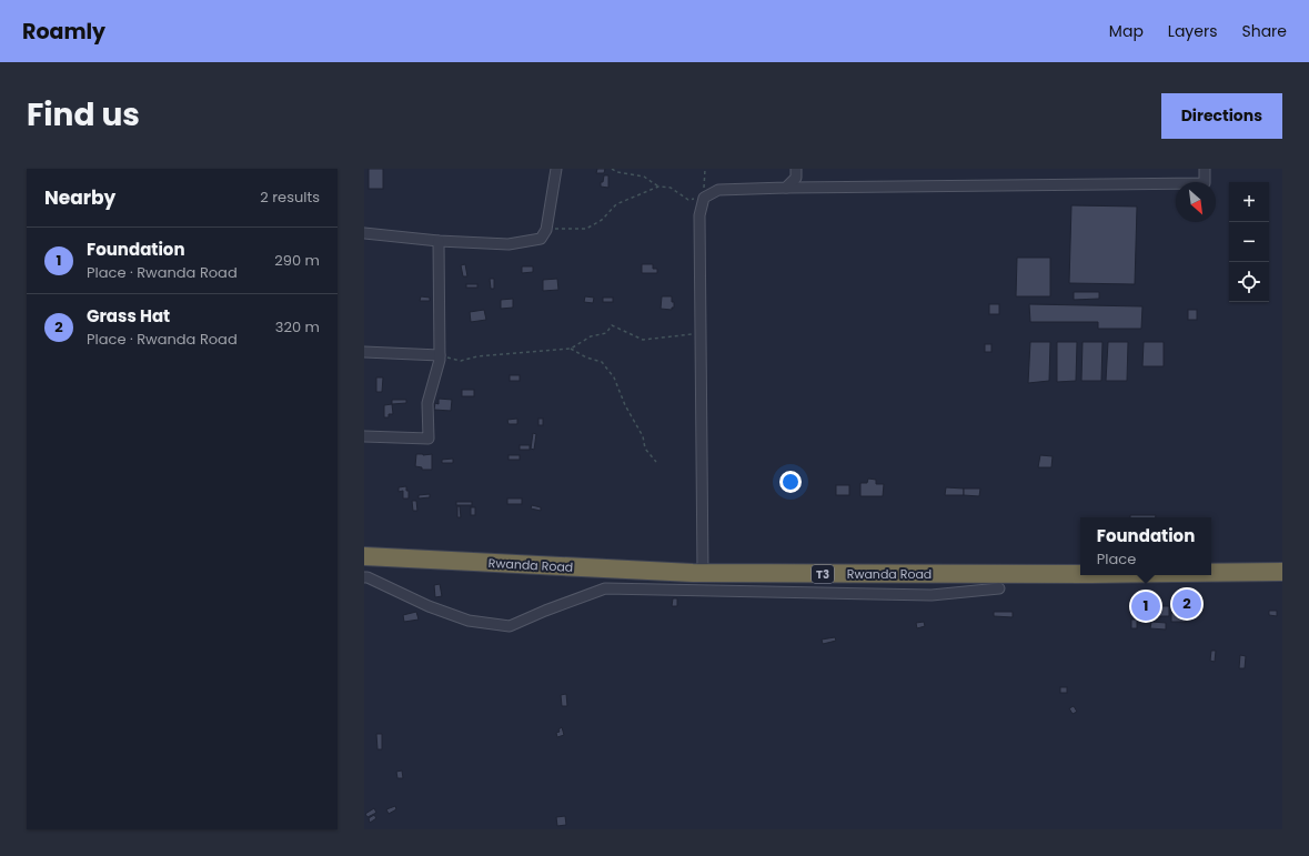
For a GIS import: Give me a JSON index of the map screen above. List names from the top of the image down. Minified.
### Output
{"streets":{"highway":["Rwanda Road","T3"]},"north":"bottom right","page":{"header":"Roamly","nav":["Map","Layers","Share"],"title":"Find us","buttons":"Directions","heading":["Nearby","2 results"],"map_buttons":["+","−"],"list":[{"mark":"1","name":"Foundation","note":"Place · Rwanda Road","value":"290 m"},{"mark":"2","name":"Grass Hat","note":"Place · Rwanda Road","value":"320 m"}],"popup":["Foundation","Place"],"pins":["2","1"]}}
